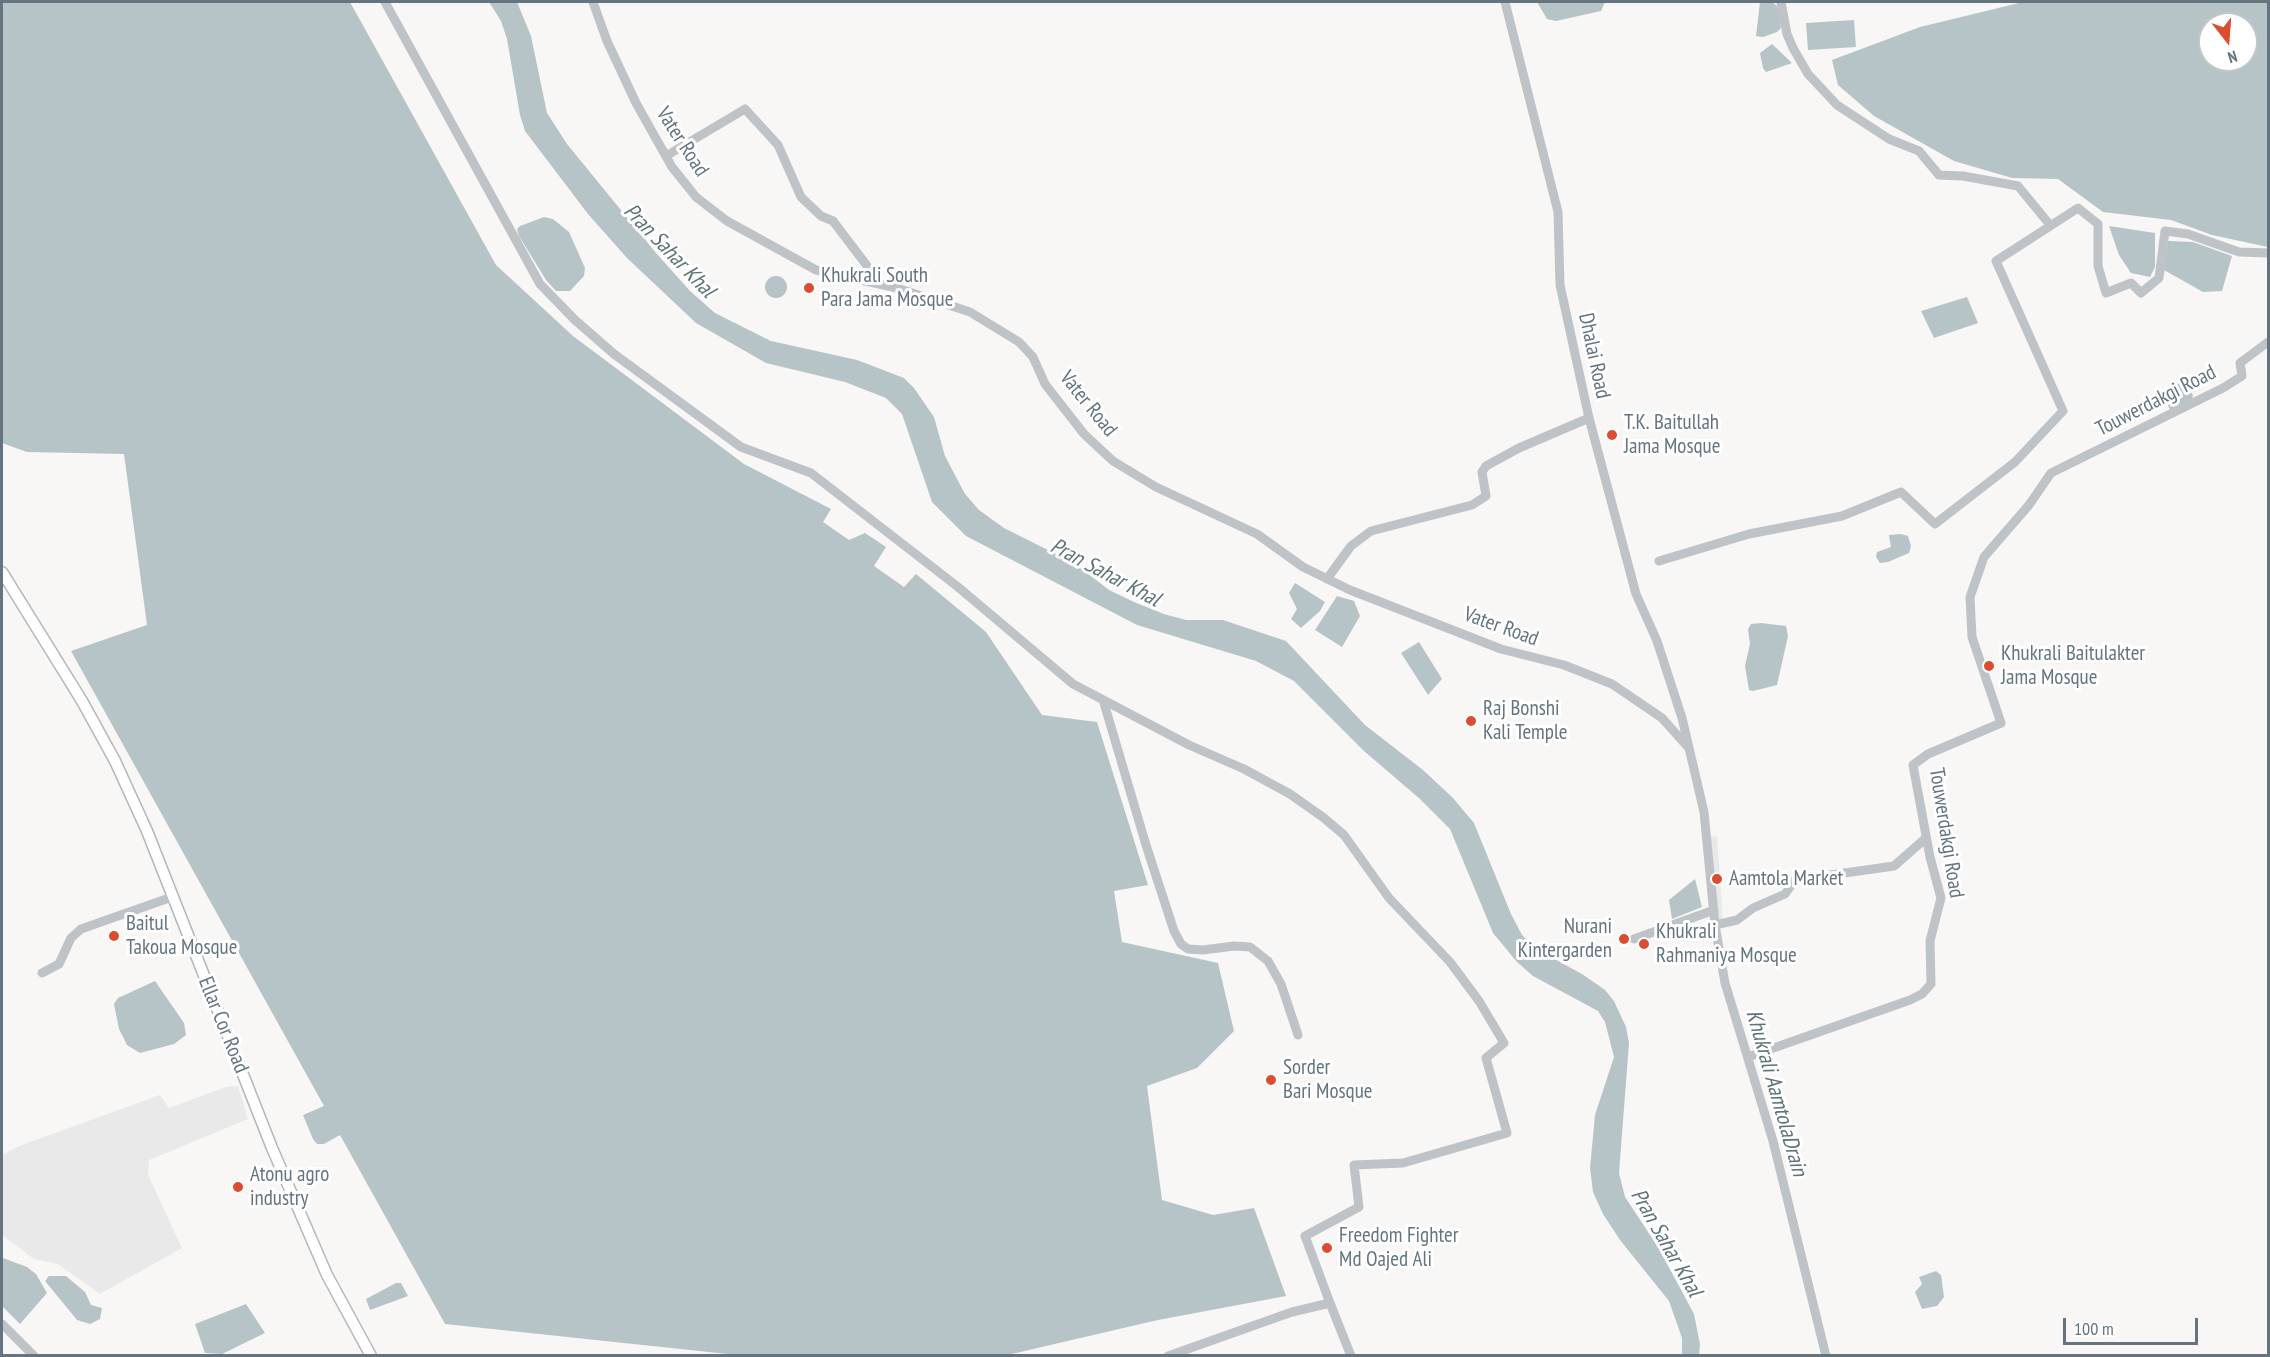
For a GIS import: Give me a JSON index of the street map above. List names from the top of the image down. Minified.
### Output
{"streets":{"main road":["Ellar Cor Road"],"street":["Vater Road","Dhalai Road","Touwerdakgi Road"]},"crossings":[["Vater Road","Dhalai Road"],["Dhalai Road","Touwerdakgi Road"]],"water":["Pran Sahar Khal","Khukrali AamtolaDrain"],"places":["Khukrali South Para Jama Mosque","T.K. Baitullah Jama Mosque","Khukrali Baitulakter Jama Mosque","Raj Bonshi Kali Temple","Aamtola Market","Baitul Takoua Mosque","Nurani Kintergarden","Khukrali Rahmaniya Mosque","Sorder Bari Mosque","Atonu agro industry","Freedom Fighter Md Oajed Ali"],"scale_bar":"100 m","north":"bottom"}
